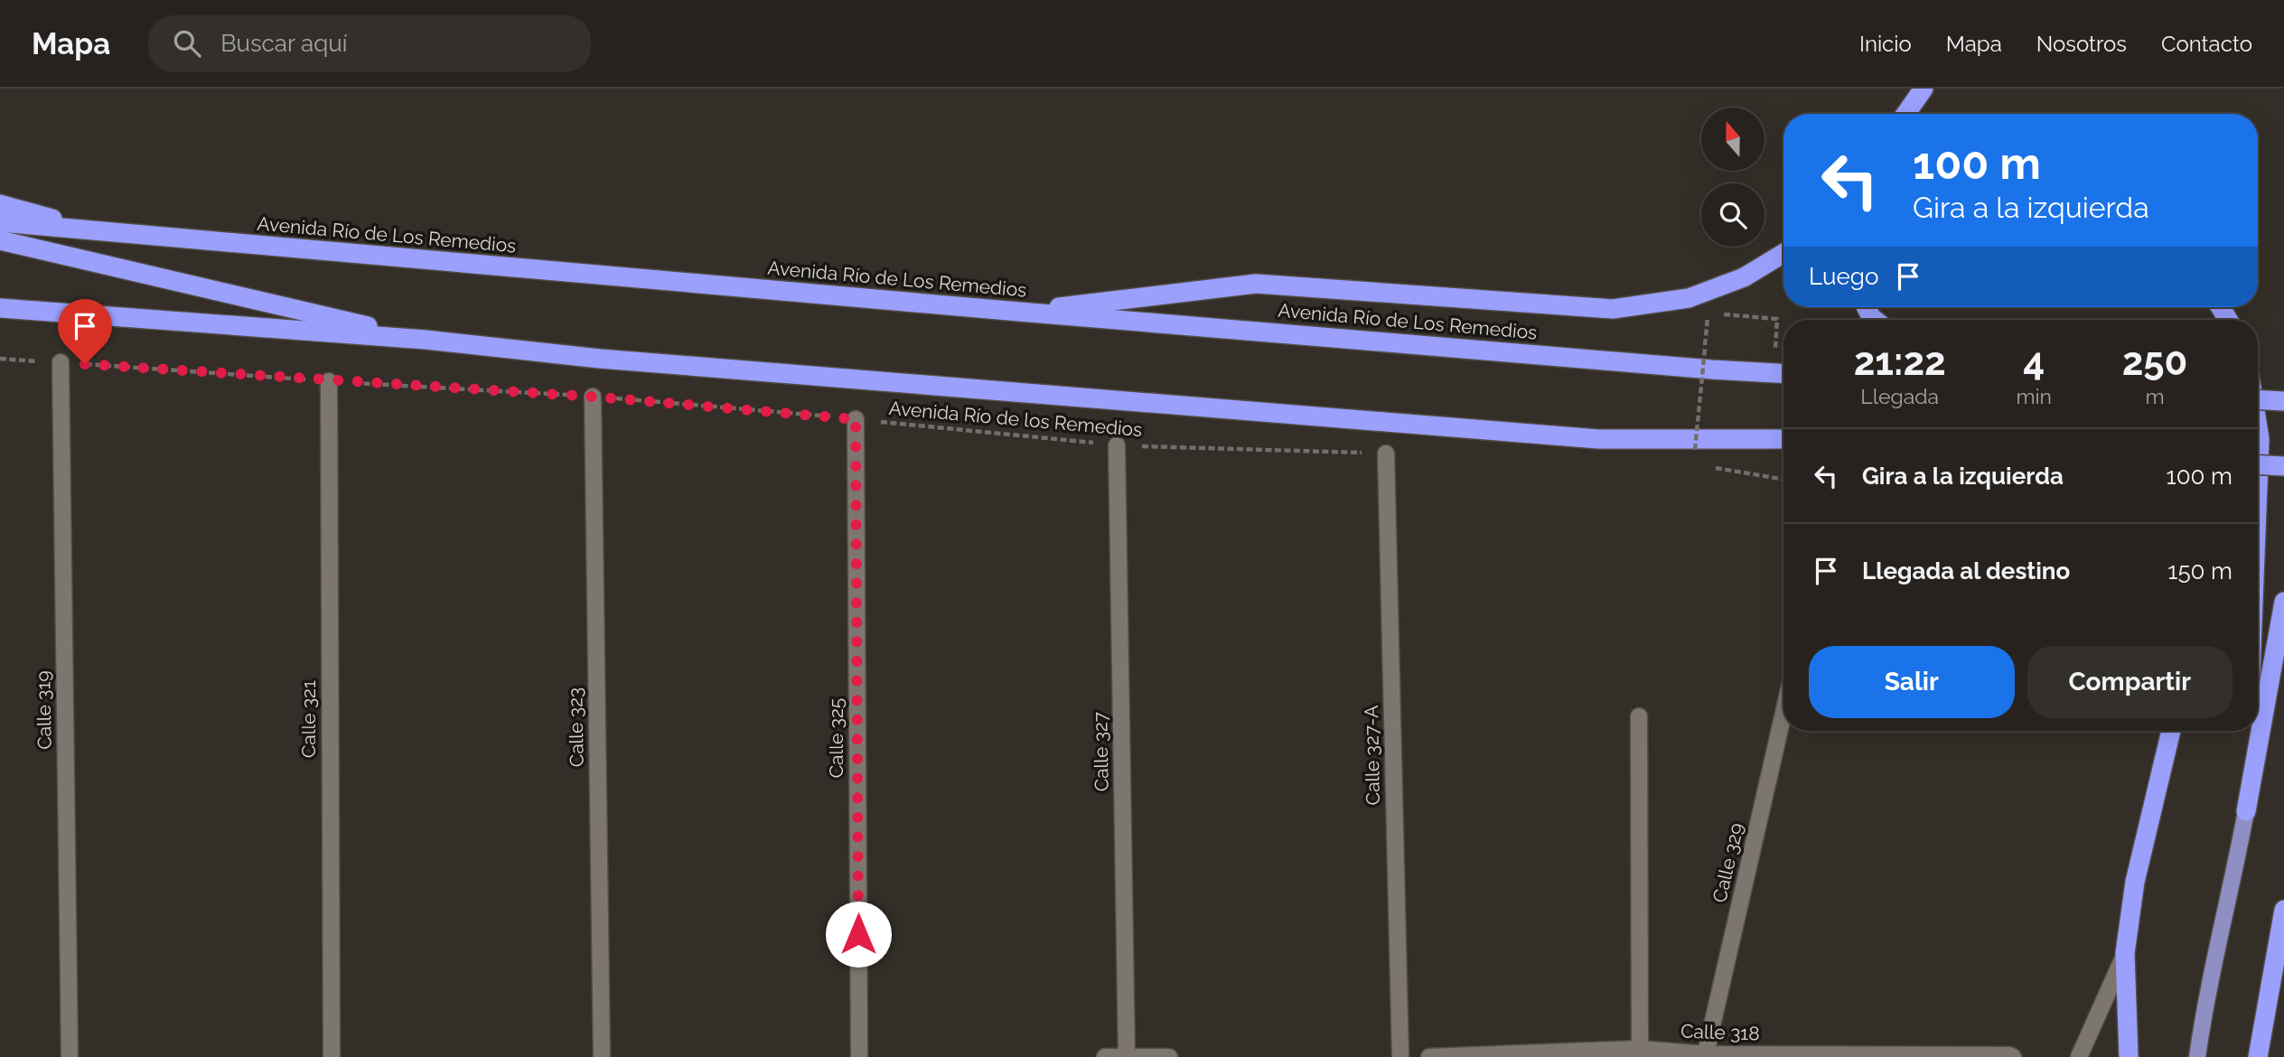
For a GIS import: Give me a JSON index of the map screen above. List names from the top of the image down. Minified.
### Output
{"streets":{"highway":["Avenida Río de Los Remedios"],"street":["Calle 319","Calle 321","Calle 323","Calle 325","Calle 327","Calle 327-A","Calle 329","Calle 318"],"path":["Avenida Río de los Remedios"]},"crossings":[["Avenida Río de los Remedios","Calle 319"],["Avenida Río de los Remedios","Calle 321"],["Avenida Río de los Remedios","Calle 323"],["Avenida Río de los Remedios","Calle 325"],["Avenida Río de los Remedios","Calle 327"],["Avenida Río de los Remedios","Calle 327-A"],["Calle 329","Calle 318"]],"north":"top","page":{"header":"Mapa","search":"Buscar aquí","nav":["Inicio","Mapa","Nosotros","Contacto"],"turn":["100 m","Gira a la izquierda"],"then":"Luego","eta":["21:22","Llegada","4","min","250","m"],"list":[{"name":"Gira a la izquierda","value":"100 m"},{"name":"Llegada al destino","value":"150 m"}],"buttons":["Salir","Compartir"]}}
